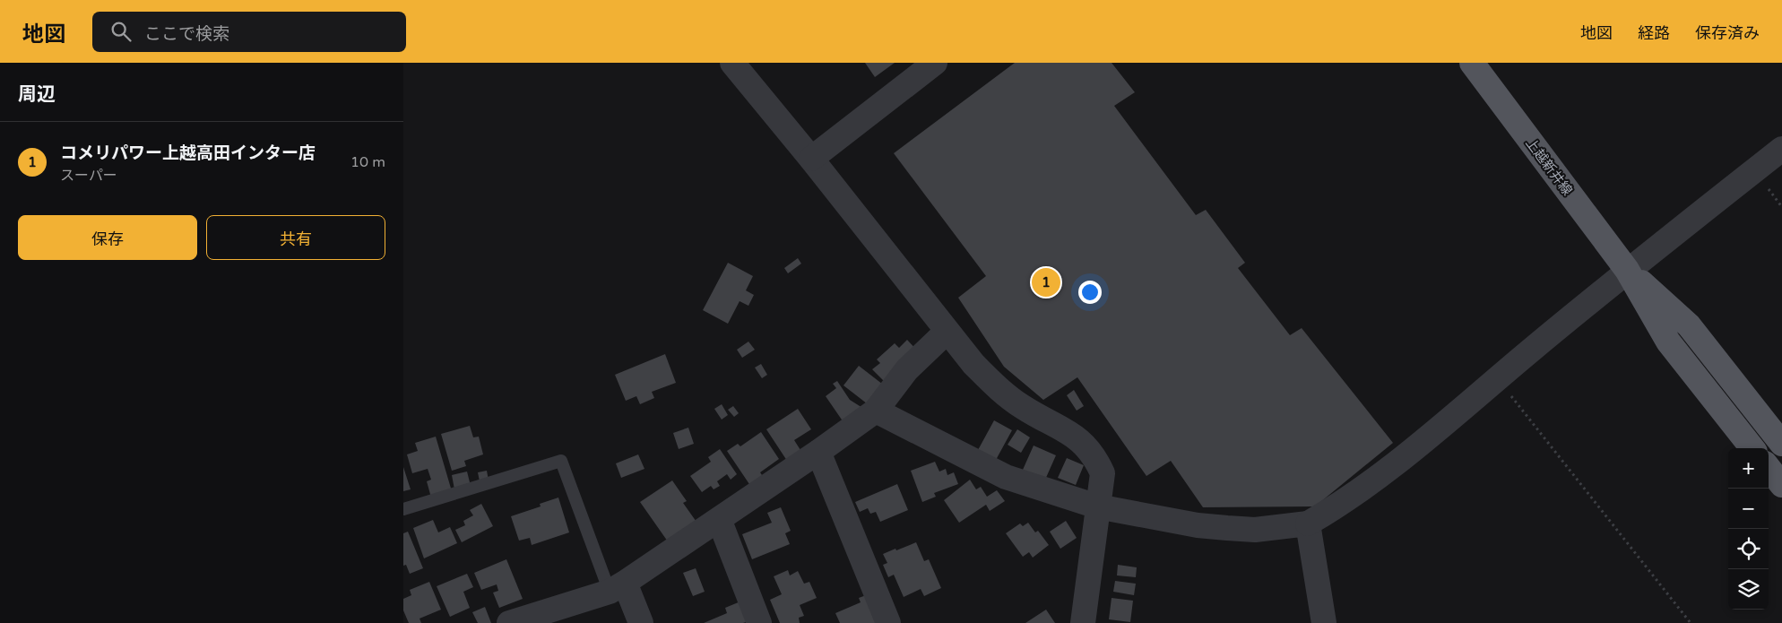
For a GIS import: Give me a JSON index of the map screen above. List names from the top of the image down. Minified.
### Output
{"streets":{"main road":["上越新井線"]},"page":{"header":"地図","search":"ここで検索","nav":["地図","経路","保存済み"],"heading":"周辺","list":[{"mark":"1","name":"コメリパワー上越高田インター店","note":"スーパー","value":"10 m"}],"buttons":["保存","共有"],"pins":"1","map_buttons":["+","−"]}}
